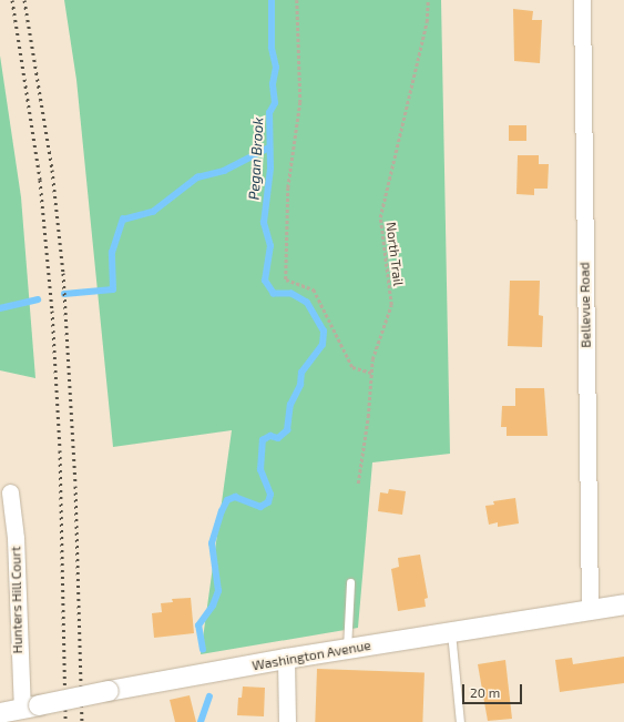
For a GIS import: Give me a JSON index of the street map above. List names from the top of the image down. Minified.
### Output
{"streets":{"street":["Bellevue Road","Hunters Hill Court","Washington Avenue"],"path":["North Trail"]},"crossings":[["Bellevue Road","Washington Avenue"],["Hunters Hill Court","Washington Avenue"]],"water":["Pegan Brook"],"scale_bar":"20 m"}
